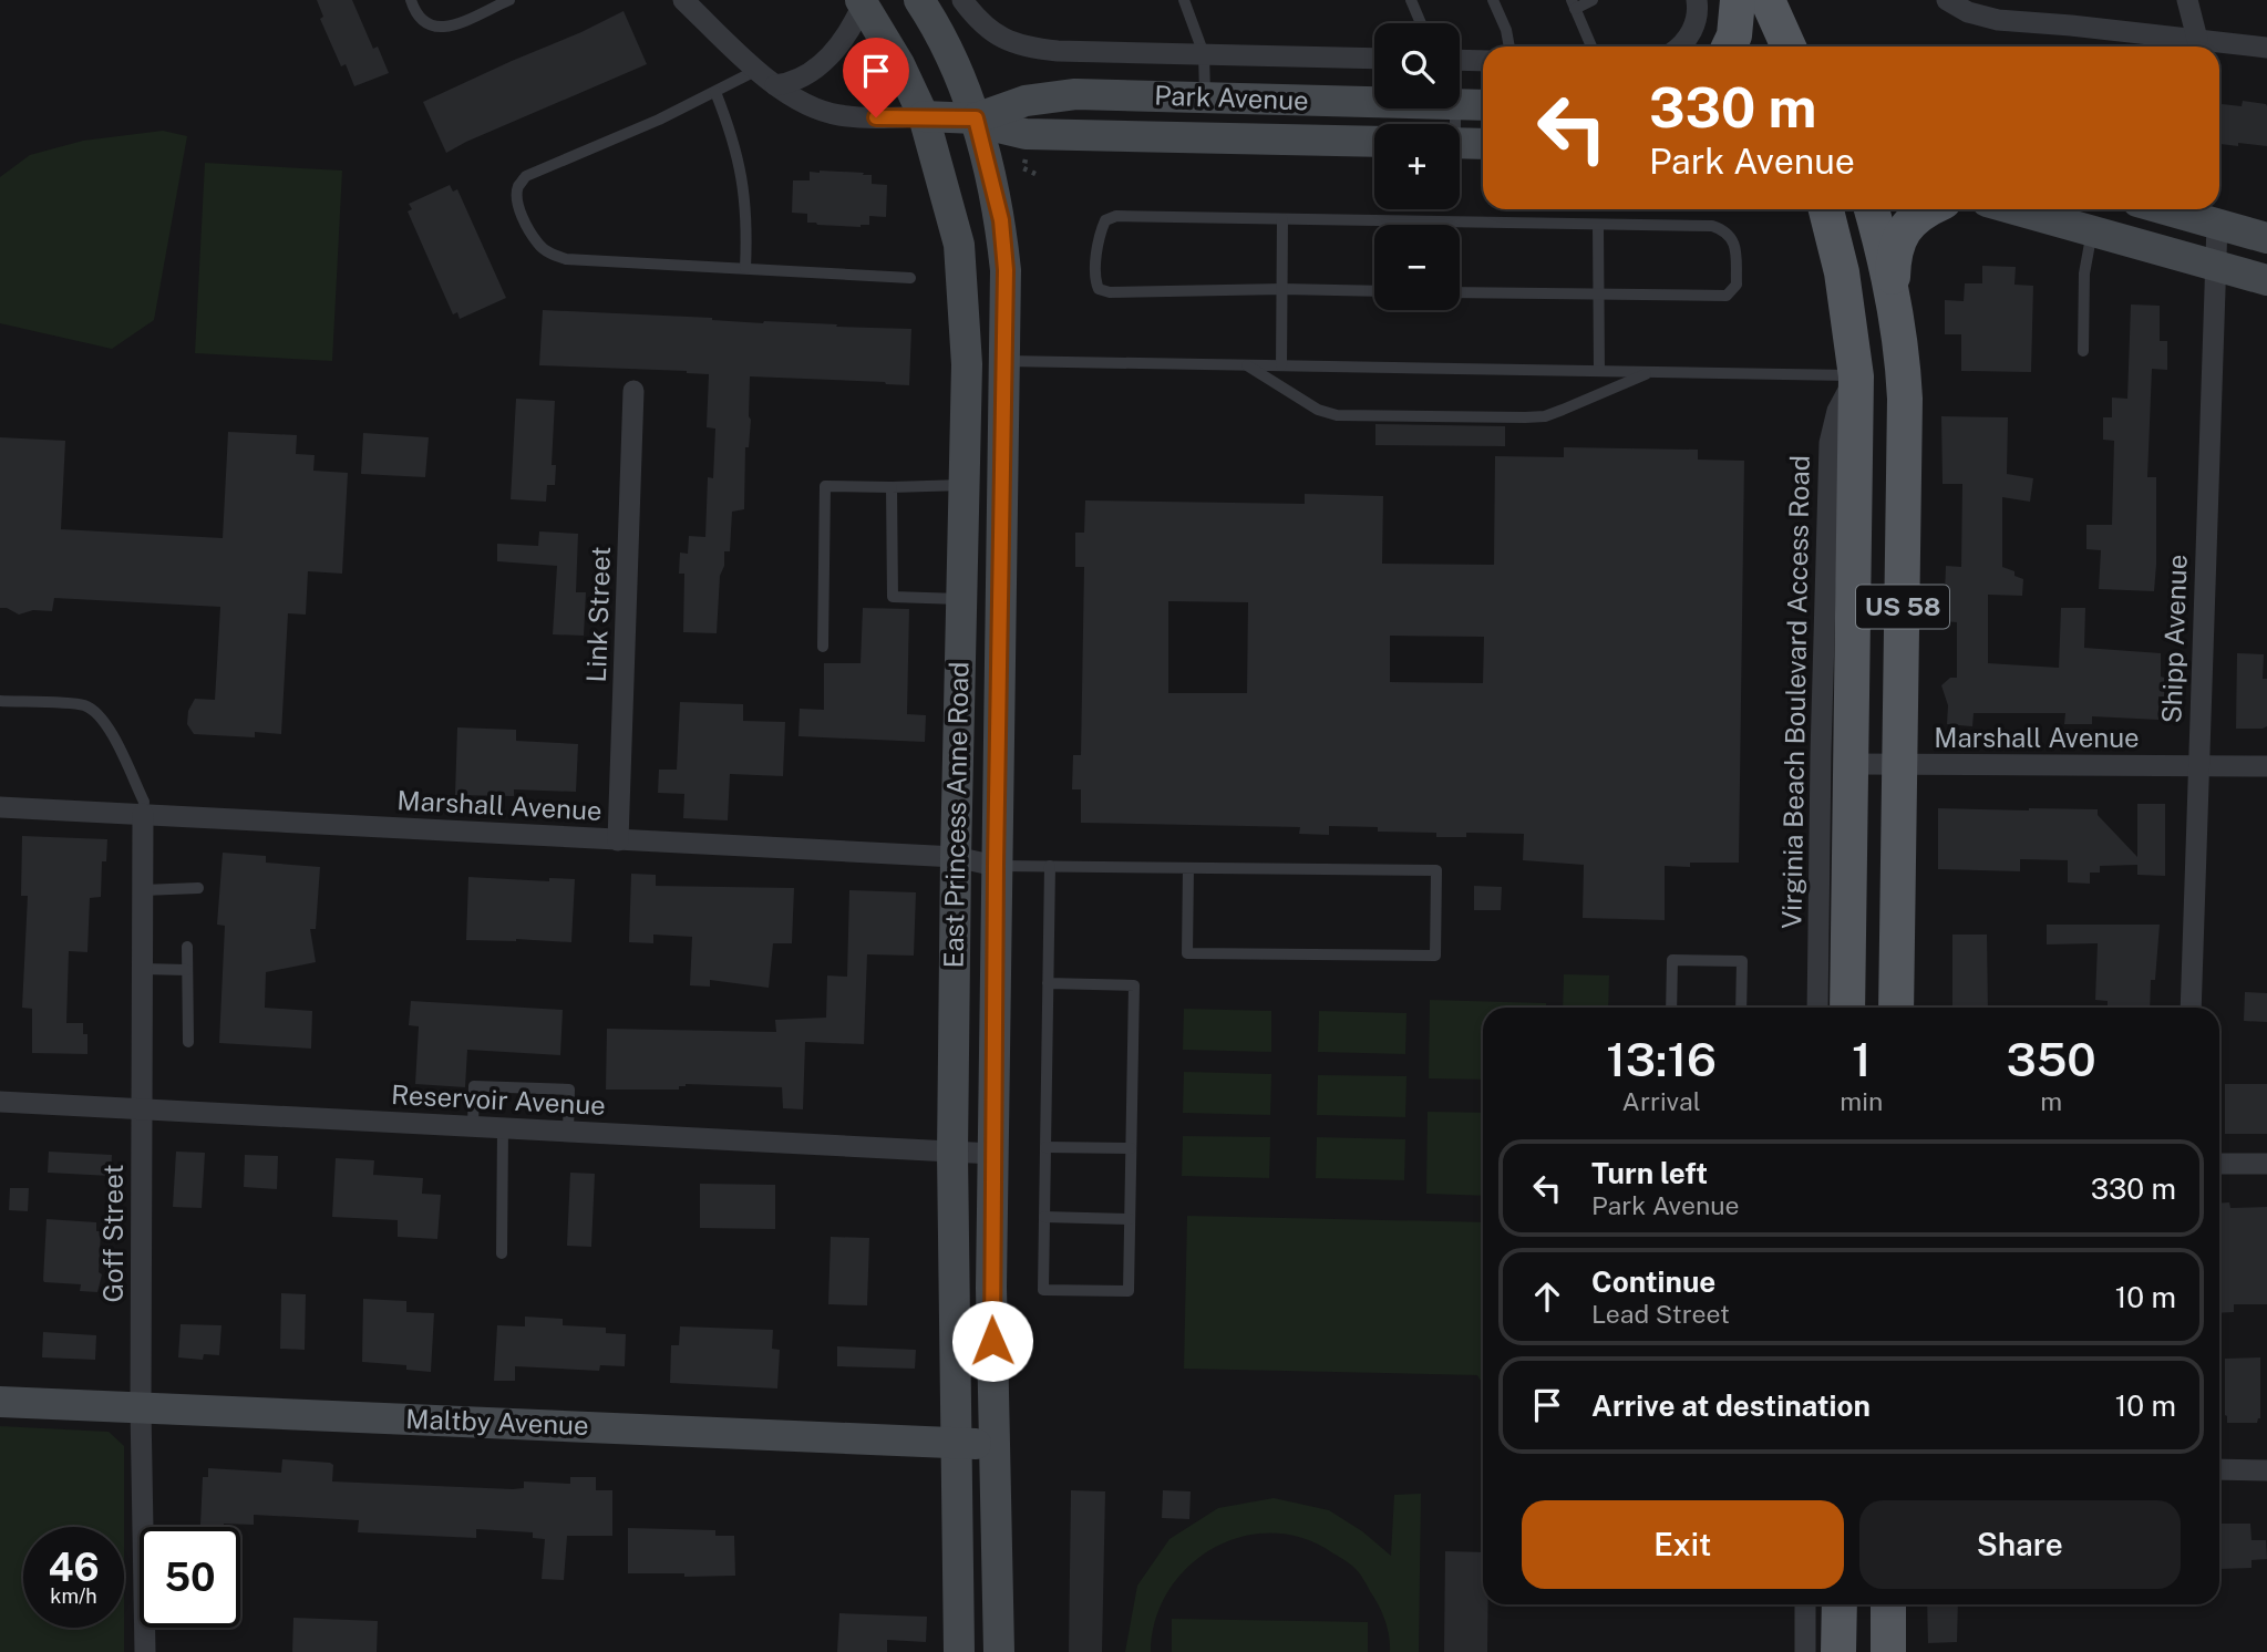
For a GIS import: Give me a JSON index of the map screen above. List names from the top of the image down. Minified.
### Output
{"streets":{"main road":["Park Avenue","US 58","East Princess Anne Road","Maltby Avenue"],"street":["Link Street","Shipp Avenue","Virginia Beach Boulevard Access Road","Marshall Avenue","Reservoir Avenue","Goff Street"]},"crossings":[["Park Avenue","East Princess Anne Road"],["US 58","Virginia Beach Boulevard Access Road"],["US 58","Marshall Avenue"],["Link Street","Marshall Avenue"],["Shipp Avenue","Marshall Avenue"],["Marshall Avenue","East Princess Anne Road"],["Marshall Avenue","Goff Street"],["East Princess Anne Road","Reservoir Avenue"],["East Princess Anne Road","Maltby Avenue"],["Reservoir Avenue","Goff Street"],["Goff Street","Maltby Avenue"]],"page":{"map_buttons":["+","−"],"turn":["330 m","Park Avenue"],"eta":["13:16","Arrival","1","min","350","m"],"list":[{"name":"Turn left","note":"Park Avenue","value":"330 m"},{"name":"Continue","note":"Lead Street","value":"10 m"},{"name":"Arrive at destination","value":"10 m"}],"buttons":["Exit","Share"],"speed":"46 km/h","limit":"50"}}
